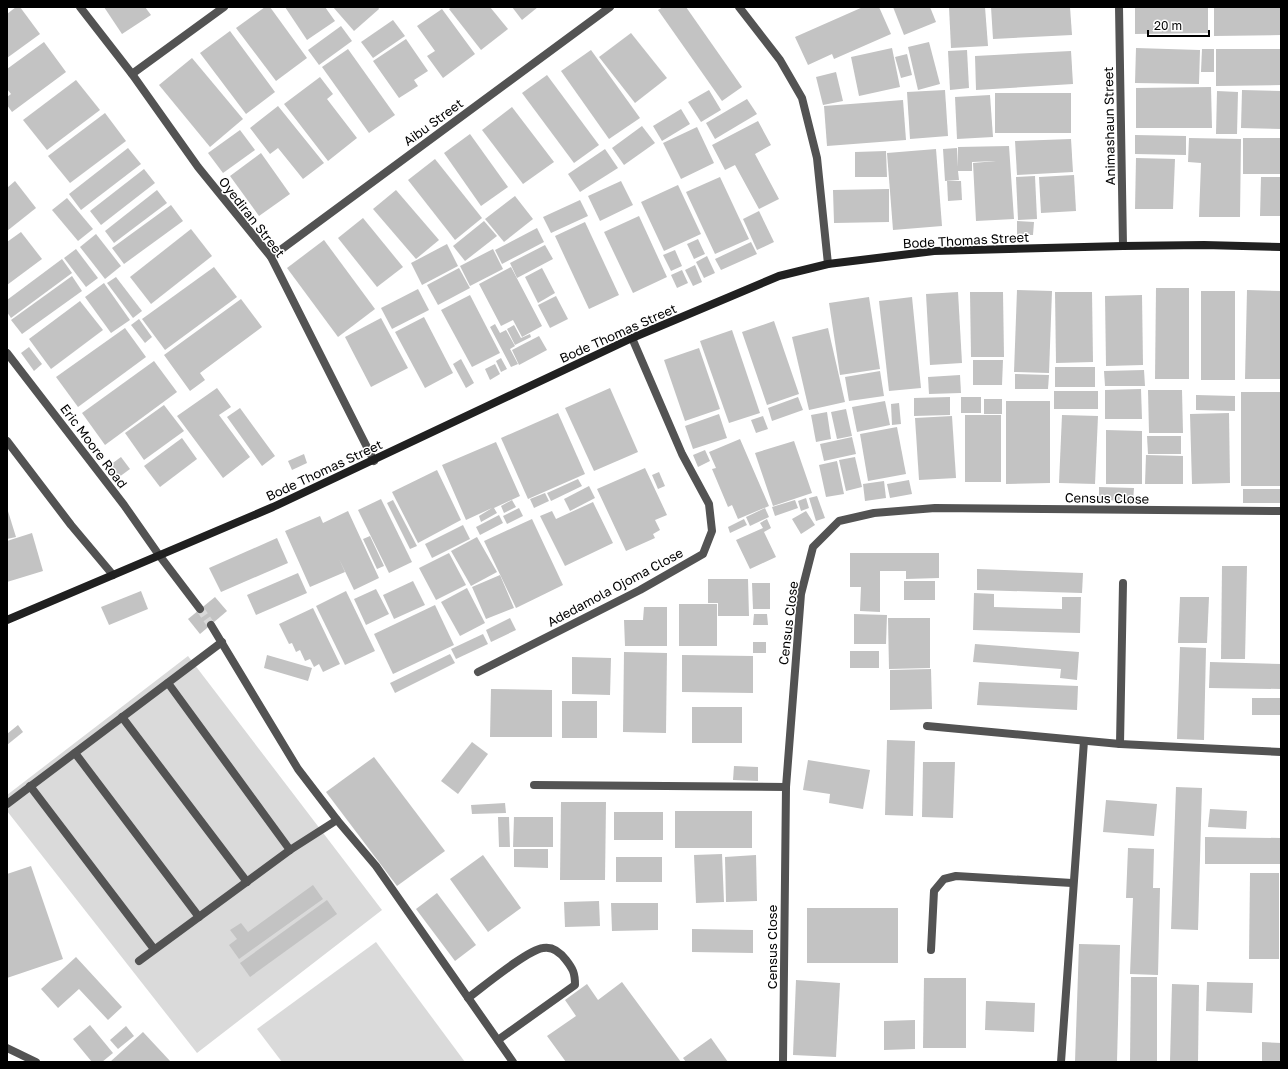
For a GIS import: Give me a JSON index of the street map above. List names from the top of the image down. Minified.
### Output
{"streets":{"main road":["Bode Thomas Street"],"street":["Aibu Street","Animashaun Street","Oyediran Street","Eric Moore Road","Census Close","Adedamola Ojoma Close"]},"crossings":[["Aibu Street","Oyediran Street"],["Animashaun Street","Bode Thomas Street"],["Oyediran Street","Bode Thomas Street"],["Bode Thomas Street","Eric Moore Road"],["Bode Thomas Street","Adedamola Ojoma Close"]],"scale_bar":"20 m"}
